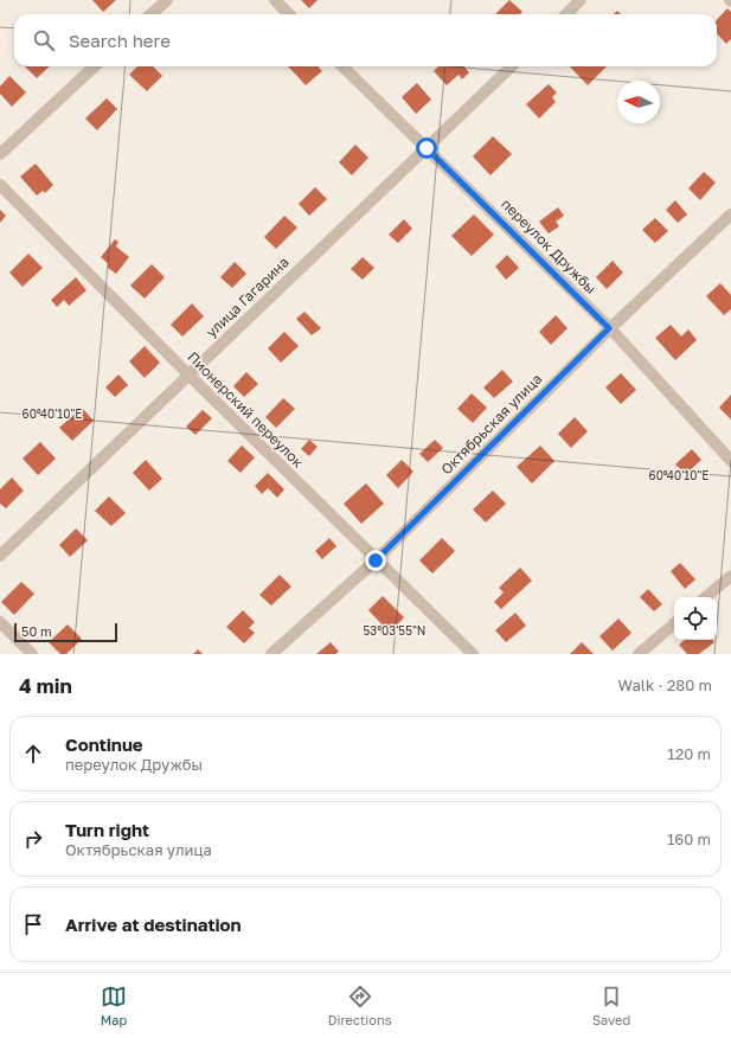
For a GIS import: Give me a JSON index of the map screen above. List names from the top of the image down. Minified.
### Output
{"streets":{"street":["переулок Дружбы","улица Гагарина","Пионерский переулок","Октябрьская улица"]},"crossings":[["переулок Дружбы","улица Гагарина"],["переулок Дружбы","Октябрьская улица"],["улица Гагарина","Пионерский переулок"],["Пионерский переулок","Октябрьская улица"]],"scale_bar":"50 m","north":"left","page":{"search":"Search here","scale":"50 m","heading":["4 min","Walk · 280 m"],"list":[["Continue","переулок Дружбы","120 m"],["Turn right","Октябрьская улица","160 m"],"Arrive at destination"],"nav":["Map","Directions","Saved"]},"coordinates":["60°40'10\"E","53°03'55\"N"]}
